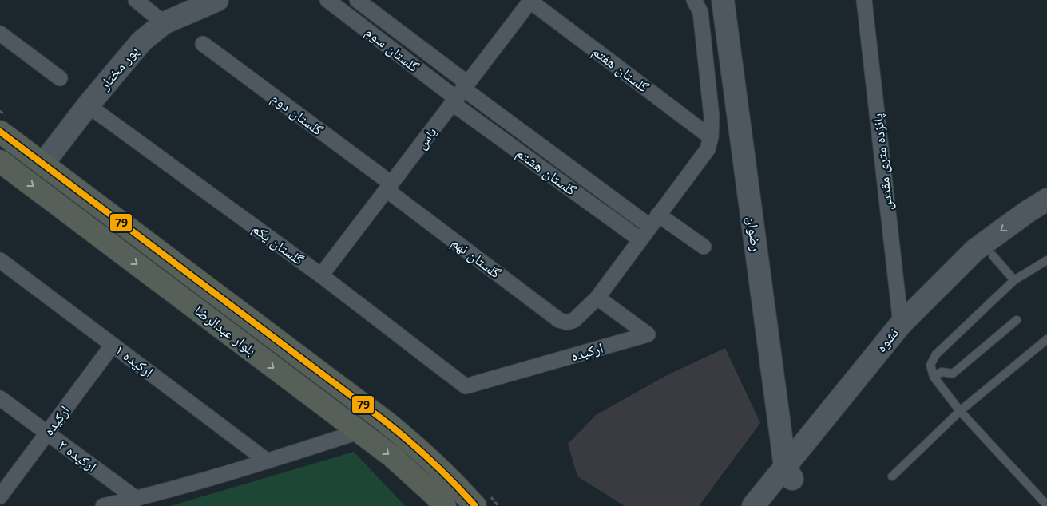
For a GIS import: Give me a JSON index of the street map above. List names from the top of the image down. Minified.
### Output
{"streets":{"main road":["پور مختار","رضوان","بلوار عبدالرضا","نشوه"],"street":["گلستان سوم","گلستان هفتم","گلستان دوم","یاس","پانزده متری مقدس","گلستان هشتم","گلستان یکم","گلستان نهم","ارکیده","ارکیده ۱","ارکیده ۲"]},"crossings":[["گلستان سوم","یاس"],["گلستان سوم","گلستان هشتم"],["پور مختار","گلستان یکم"],["پور مختار","بلوار عبدالرضا"],["گلستان هفتم","یاس"],["گلستان دوم","یاس"],["گلستان دوم","گلستان نهم"],["یاس","گلستان هشتم"],["یاس","گلستان یکم"],["یاس","گلستان نهم"],["پانزده متری مقدس","نشوه"],["رضوان","نشوه"],["گلستان یکم","ارکیده"],["گلستان نهم","ارکیده"],["ارکیده","ارکیده ۱"],["ارکیده","ارکیده ۲"]],"lines":["transit line 79"]}
